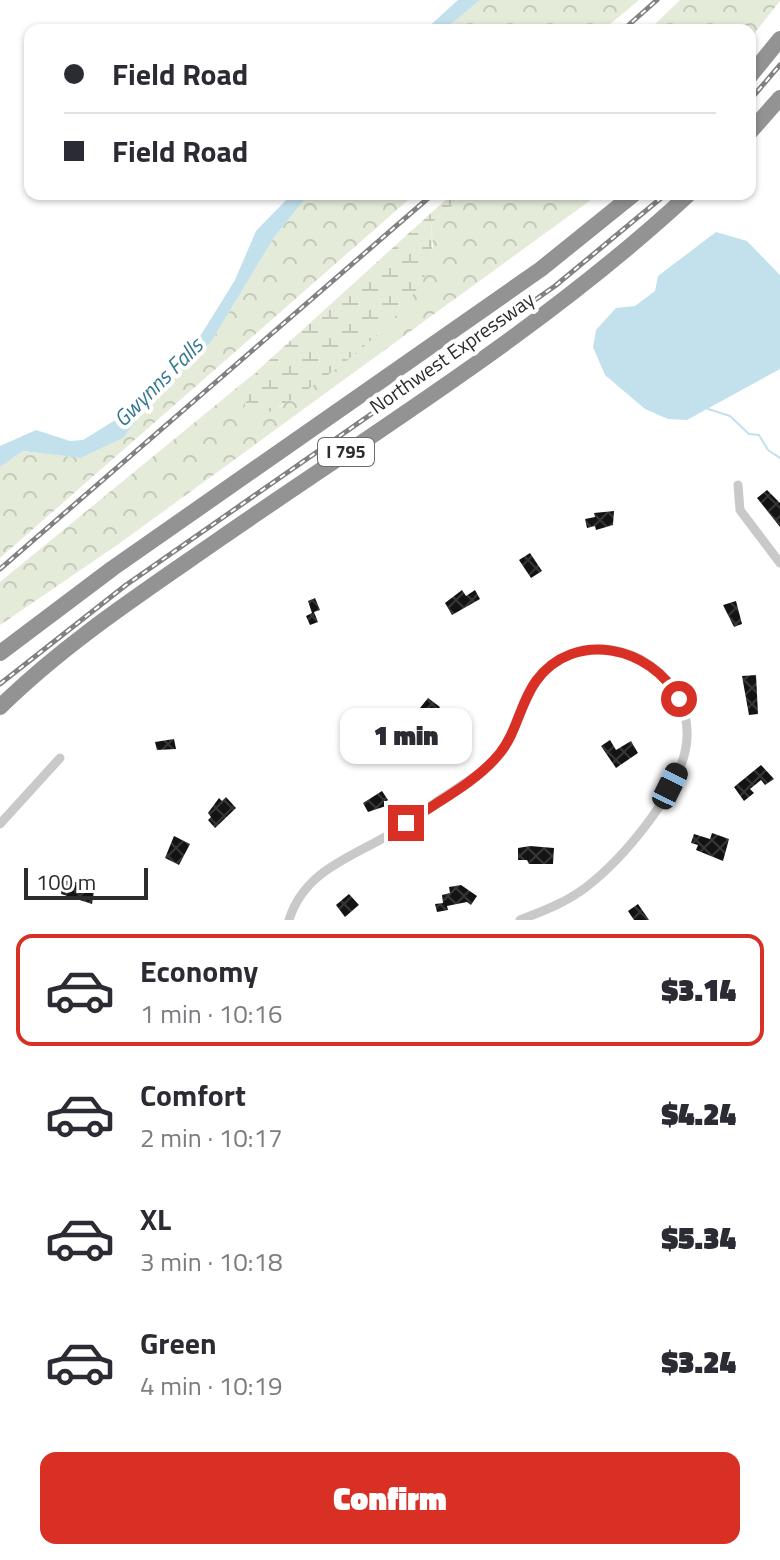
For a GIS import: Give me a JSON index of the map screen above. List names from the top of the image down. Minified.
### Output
{"streets":{"highway":["Northwest Expressway","I 795"]},"water":["Gwynns Falls"],"scale_bar":"100 m","page":{"banner":["Field Road","Field Road"],"bubble":"1 min","scale":"100 m","list":[{"name":"Economy","note":"1 min · 10:16","value":"$3.14"},{"name":"Comfort","note":"2 min · 10:17","value":"$4.24"},{"name":"XL","note":"3 min · 10:18","value":"$5.34"},{"name":"Green","note":"4 min · 10:19","value":"$3.24"}],"buttons":"Confirm"}}
